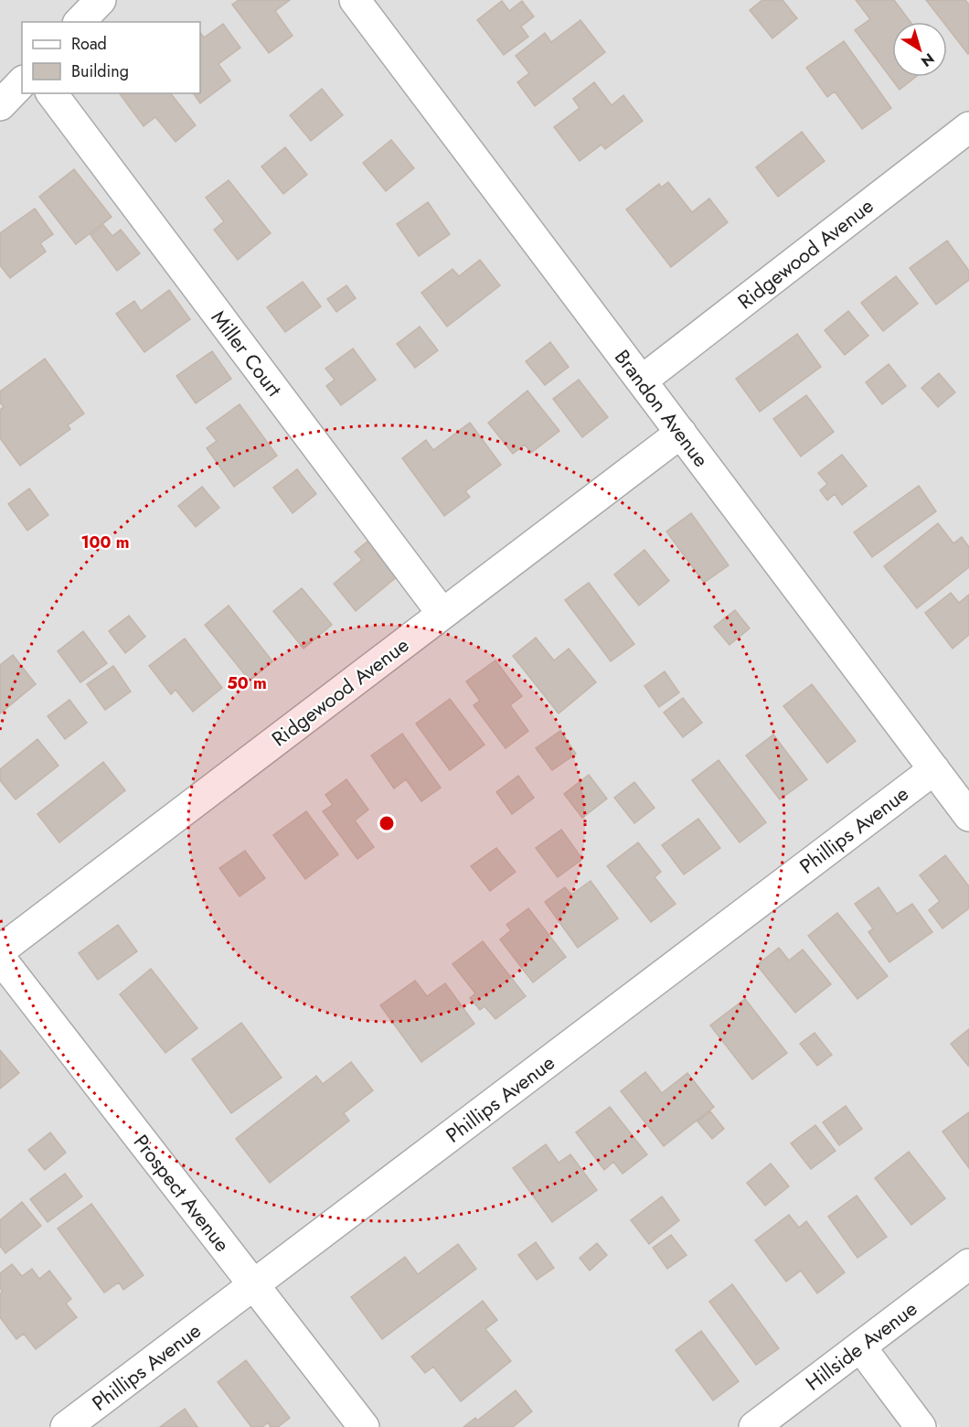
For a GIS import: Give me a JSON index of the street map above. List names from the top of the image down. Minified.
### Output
{"streets":{"street":["Ridgewood Avenue","Miller Court","Brandon Avenue","Phillips Avenue","Prospect Avenue","Hillside Avenue"]},"crossings":[["Ridgewood Avenue","Miller Court"],["Ridgewood Avenue","Brandon Avenue"],["Brandon Avenue","Phillips Avenue"],["Phillips Avenue","Prospect Avenue"]],"legend":["Road","Building"],"north":"bottom right","rings":["100 m","50 m"]}
